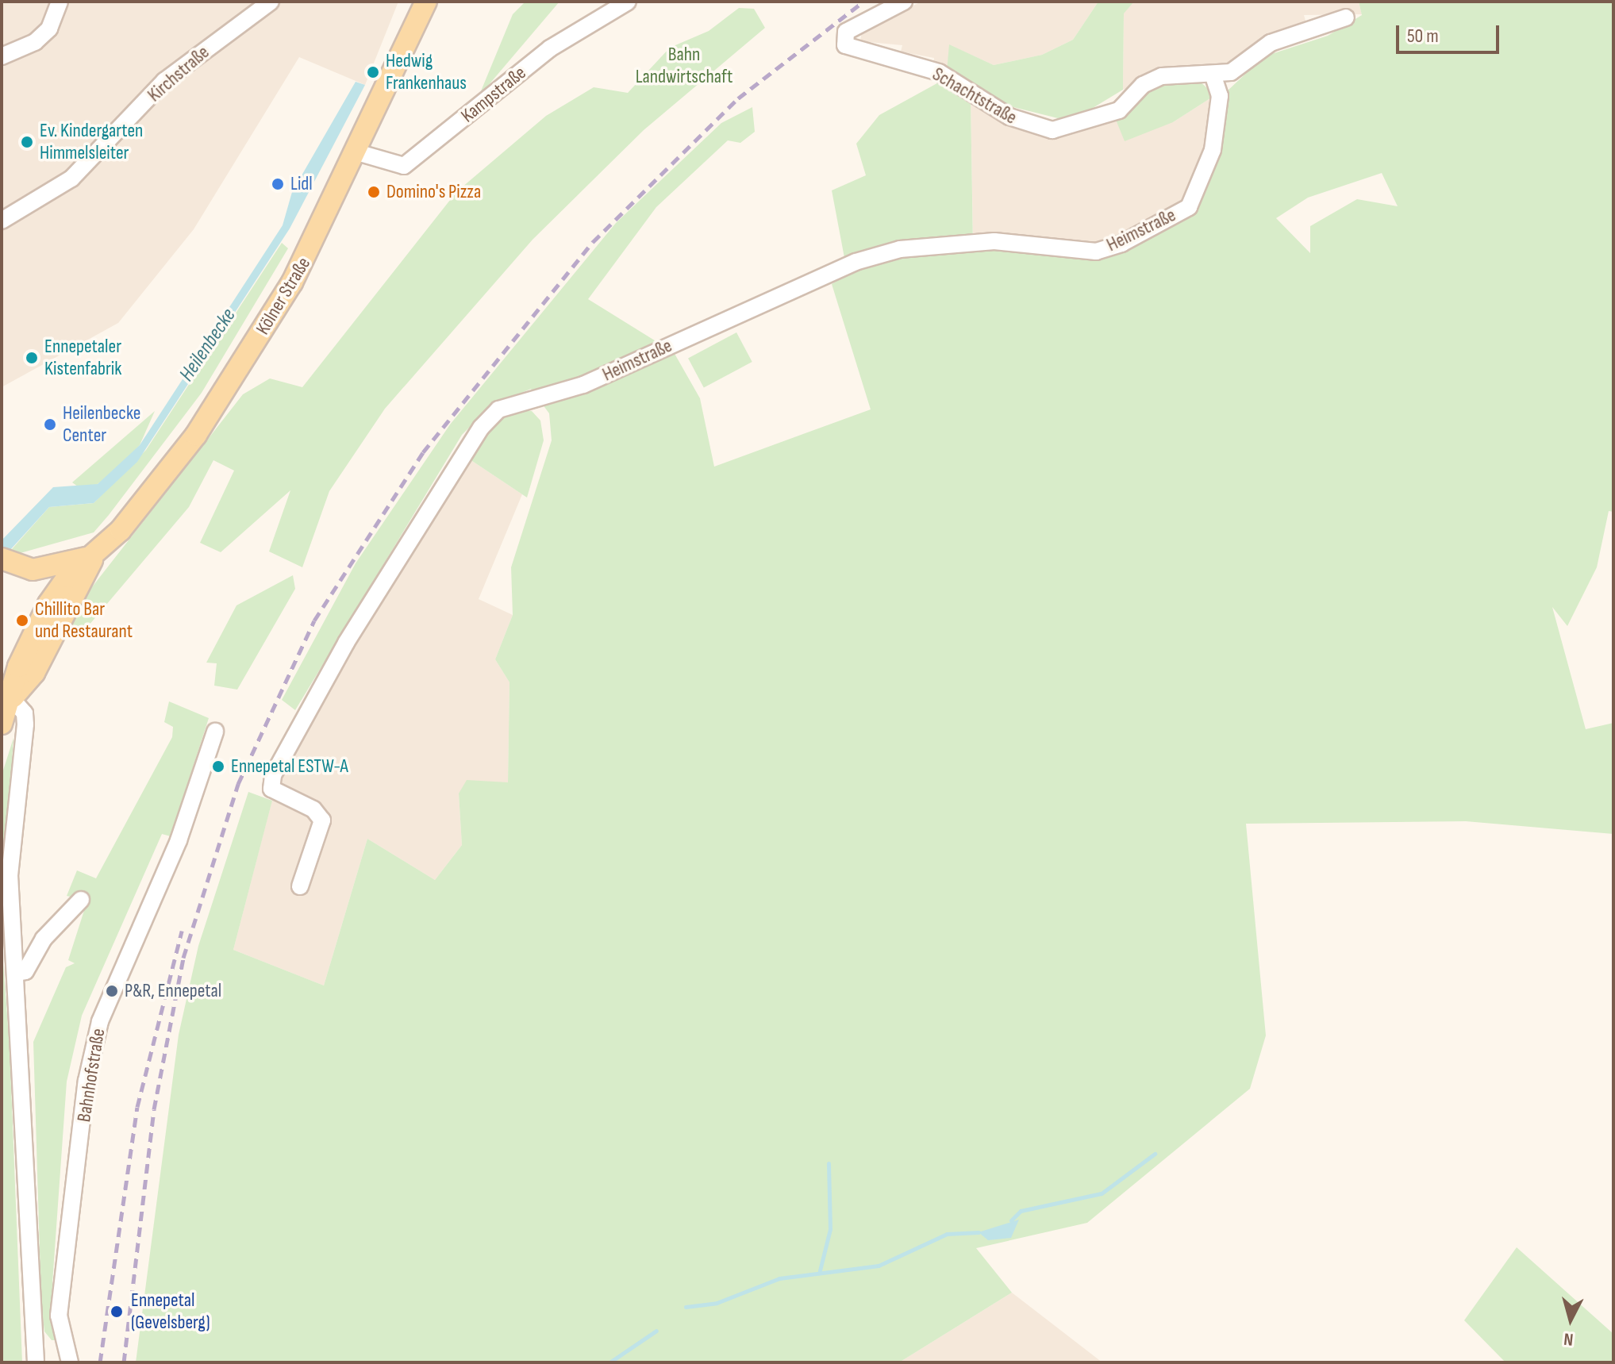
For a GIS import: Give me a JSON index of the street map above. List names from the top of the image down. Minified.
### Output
{"streets":{"main road":["Kölner Straße"],"street":["Kirchstraße","Kampstraße","Schachtstraße","Heimstraße","Bahnhofstraße"]},"crossings":[["Kampstraße","Kölner Straße"],["Schachtstraße","Heimstraße"]],"water":["Heilenbecke"],"parks":["Bahn Landwirtschaft"],"places":["Hedwig Frankenhaus","Ev. Kindergarten Himmelsleiter","Lidl","Domino's Pizza","Ennepetaler Kistenfabrik","Heilenbecke Center","Chillito Bar und Restaurant","Ennepetal ESTW-A","P&R, Ennepetal","Ennepetal (Gevelsberg)"],"scale_bar":"50 m","north":"bottom"}
